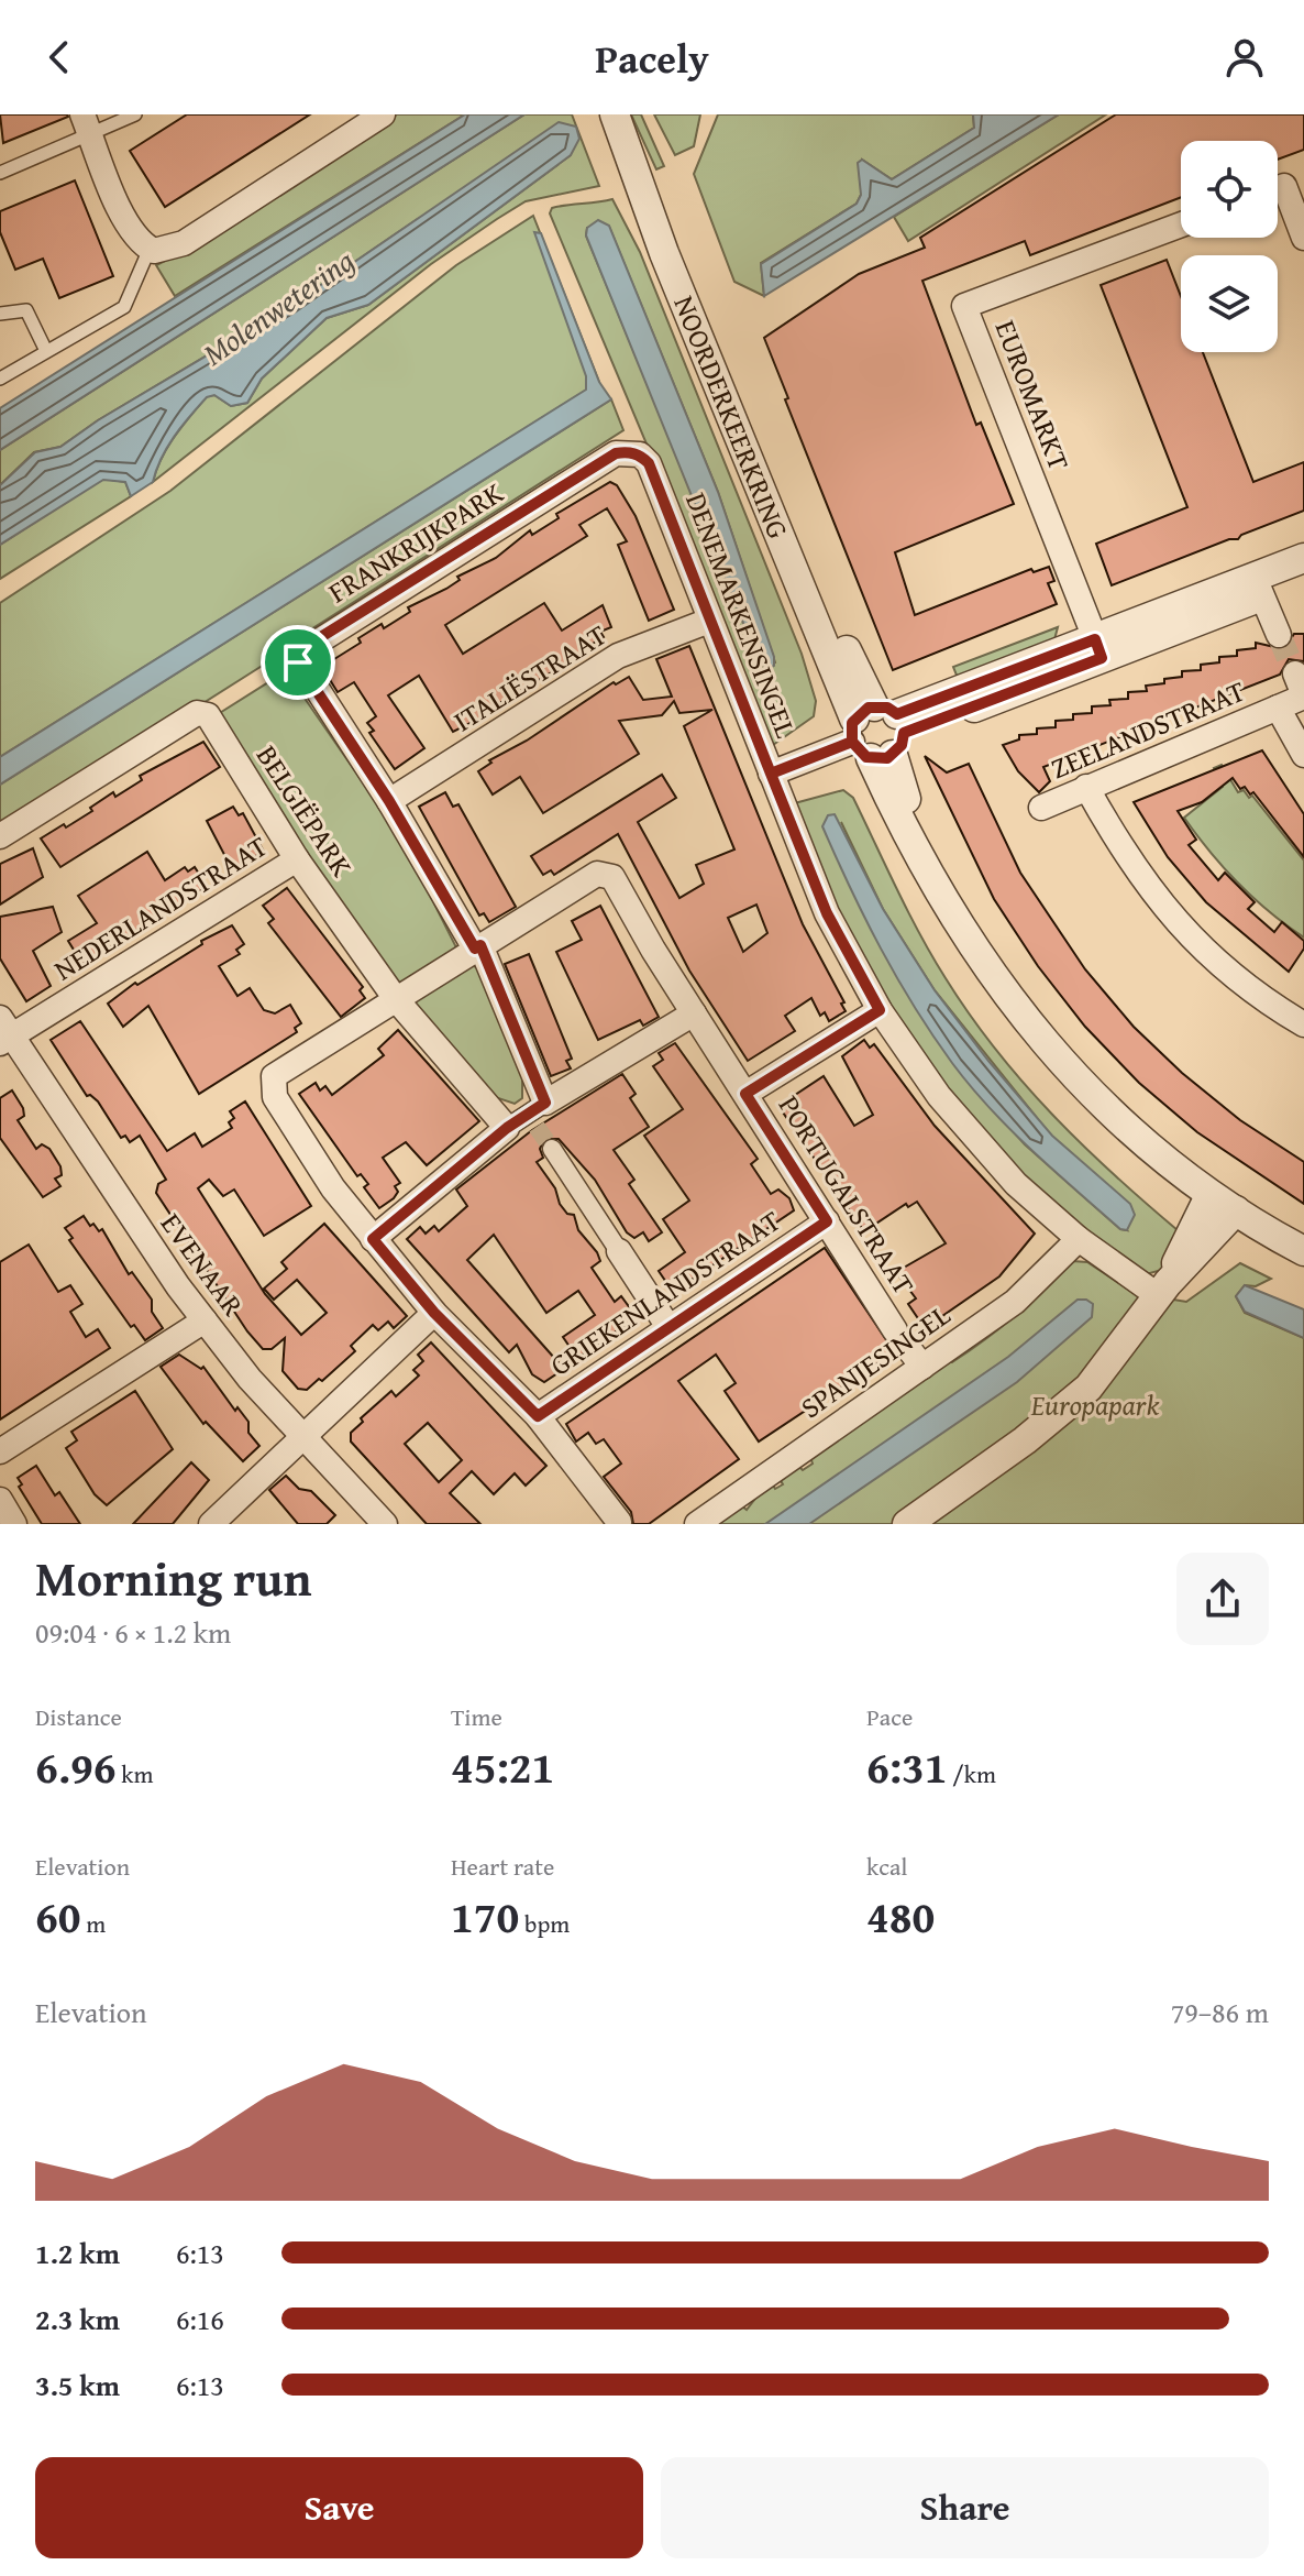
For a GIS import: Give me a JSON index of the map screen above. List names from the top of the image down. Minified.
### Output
{"streets":{"street":["EUROMARKT","NOORDERKEERKRING","FRANKRIJKPARK","DENEMARKENSINGEL","ITALIËSTRAAT","ZEELANDSTRAAT","BELGIËPARK","NEDERLANDSTRAAT","PORTUGALSTRAAT","EVENAAR","GRIEKENLANDSTRAAT","SPANJESINGEL"]},"crossings":[["FRANKRIJKPARK","DENEMARKENSINGEL"],["FRANKRIJKPARK","ITALIËSTRAAT"],["FRANKRIJKPARK","PORTUGALSTRAAT"],["DENEMARKENSINGEL","ITALIËSTRAAT"],["DENEMARKENSINGEL","PORTUGALSTRAAT"],["DENEMARKENSINGEL","SPANJESINGEL"],["BELGIËPARK","NEDERLANDSTRAAT"],["NEDERLANDSTRAAT","EVENAAR"],["PORTUGALSTRAAT","GRIEKENLANDSTRAAT"],["PORTUGALSTRAAT","SPANJESINGEL"]],"water":["Molenwetering"],"parks":["Europapark"],"page":{"header":"Pacely","heading":["Morning run","09:04 · 6 × 1.2 km"],"stats":[["Distance","6.96 km"],["Time","45:21"],["Pace","6:31 /km"],["Elevation","60 m"],["Heart rate","170 bpm"],["kcal","480"]],"chart":["Elevation","79–86 m"],"list":[{"name":"1.2 km","note":"6:13"},{"name":"2.3 km","note":"6:16"},{"name":"3.5 km","note":"6:13"}],"buttons":["Save","Share"]}}
